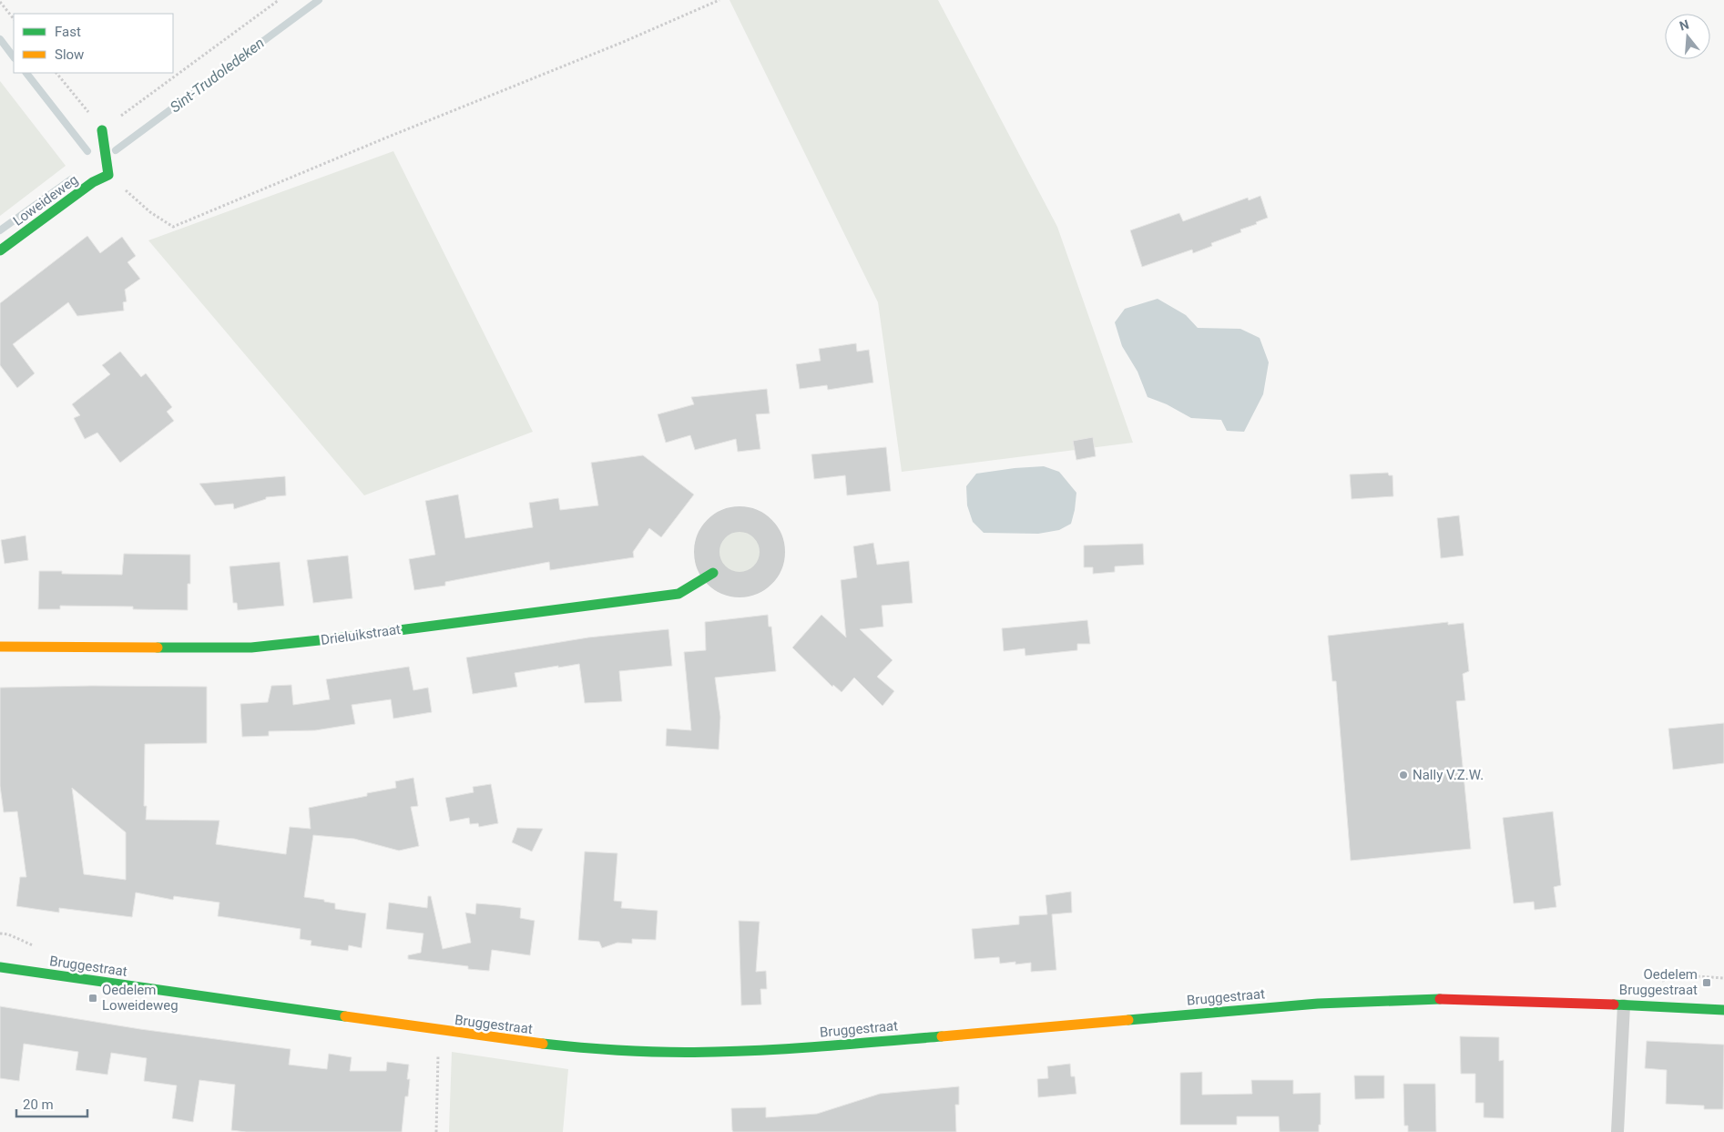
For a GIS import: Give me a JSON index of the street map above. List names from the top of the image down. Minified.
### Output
{"streets":{"main road":["Loweideweg","Drieluikstraat","Bruggestraat"]},"water":["Sint-Trudoledeken"],"places":{"other":["Nally V.Z.W."],"transit":["Oedelem Bruggestraat","Oedelem Loweideweg"]},"legend":["Fast","Slow"],"scale_bar":"20 m","north":"top"}
